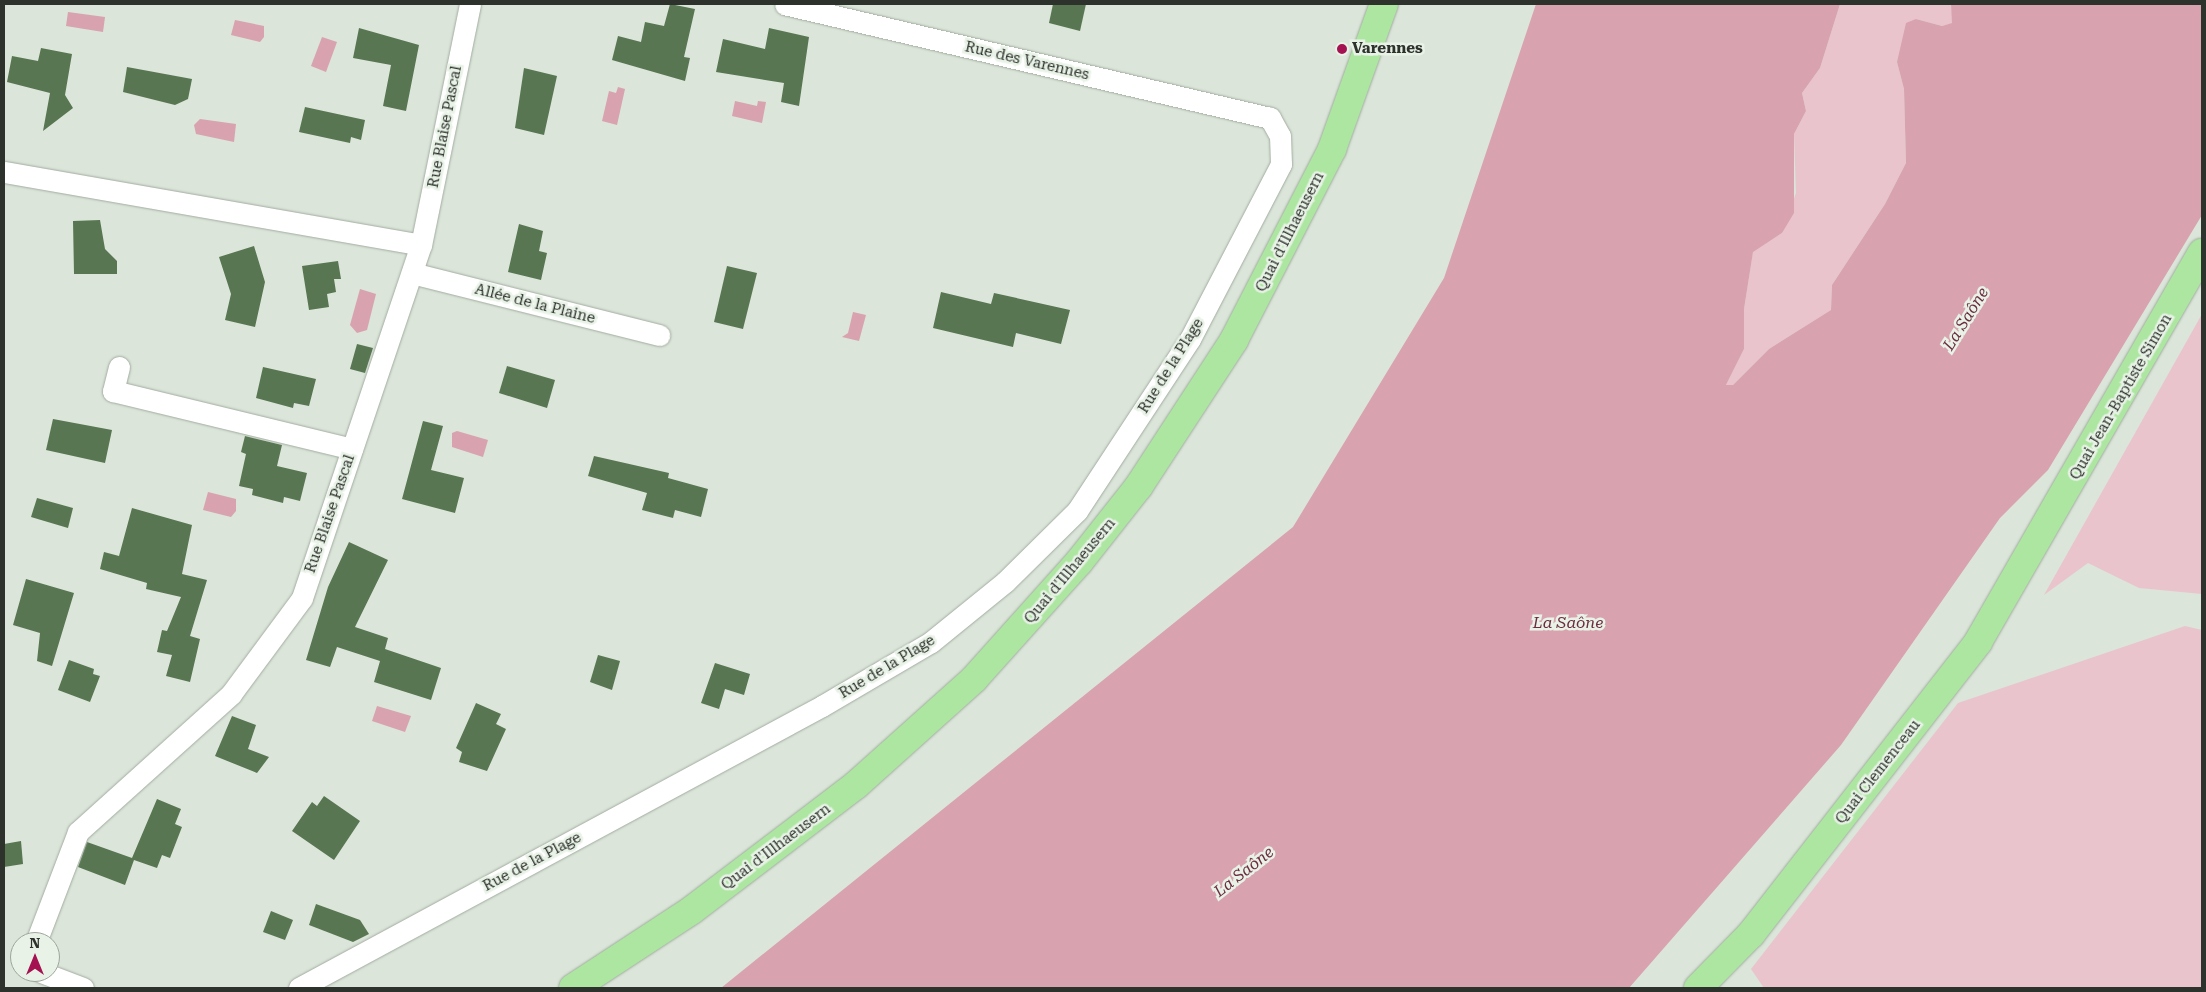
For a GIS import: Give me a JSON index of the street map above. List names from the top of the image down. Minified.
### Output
{"streets":{"main road":["Quai d'Illhaeusern","Quai Jean-Baptiste Simon","Quai Clemenceau"],"street":["Rue des Varennes","Rue Blaise Pascal","Allée de la Plaine","Rue de la Plage"]},"crossings":[["Rue des Varennes","Rue de la Plage"],["Rue Blaise Pascal","Allée de la Plaine"],["Quai Jean-Baptiste Simon","Quai Clemenceau"]],"water":["La Saône"],"places":["Varennes"],"north":"top"}
